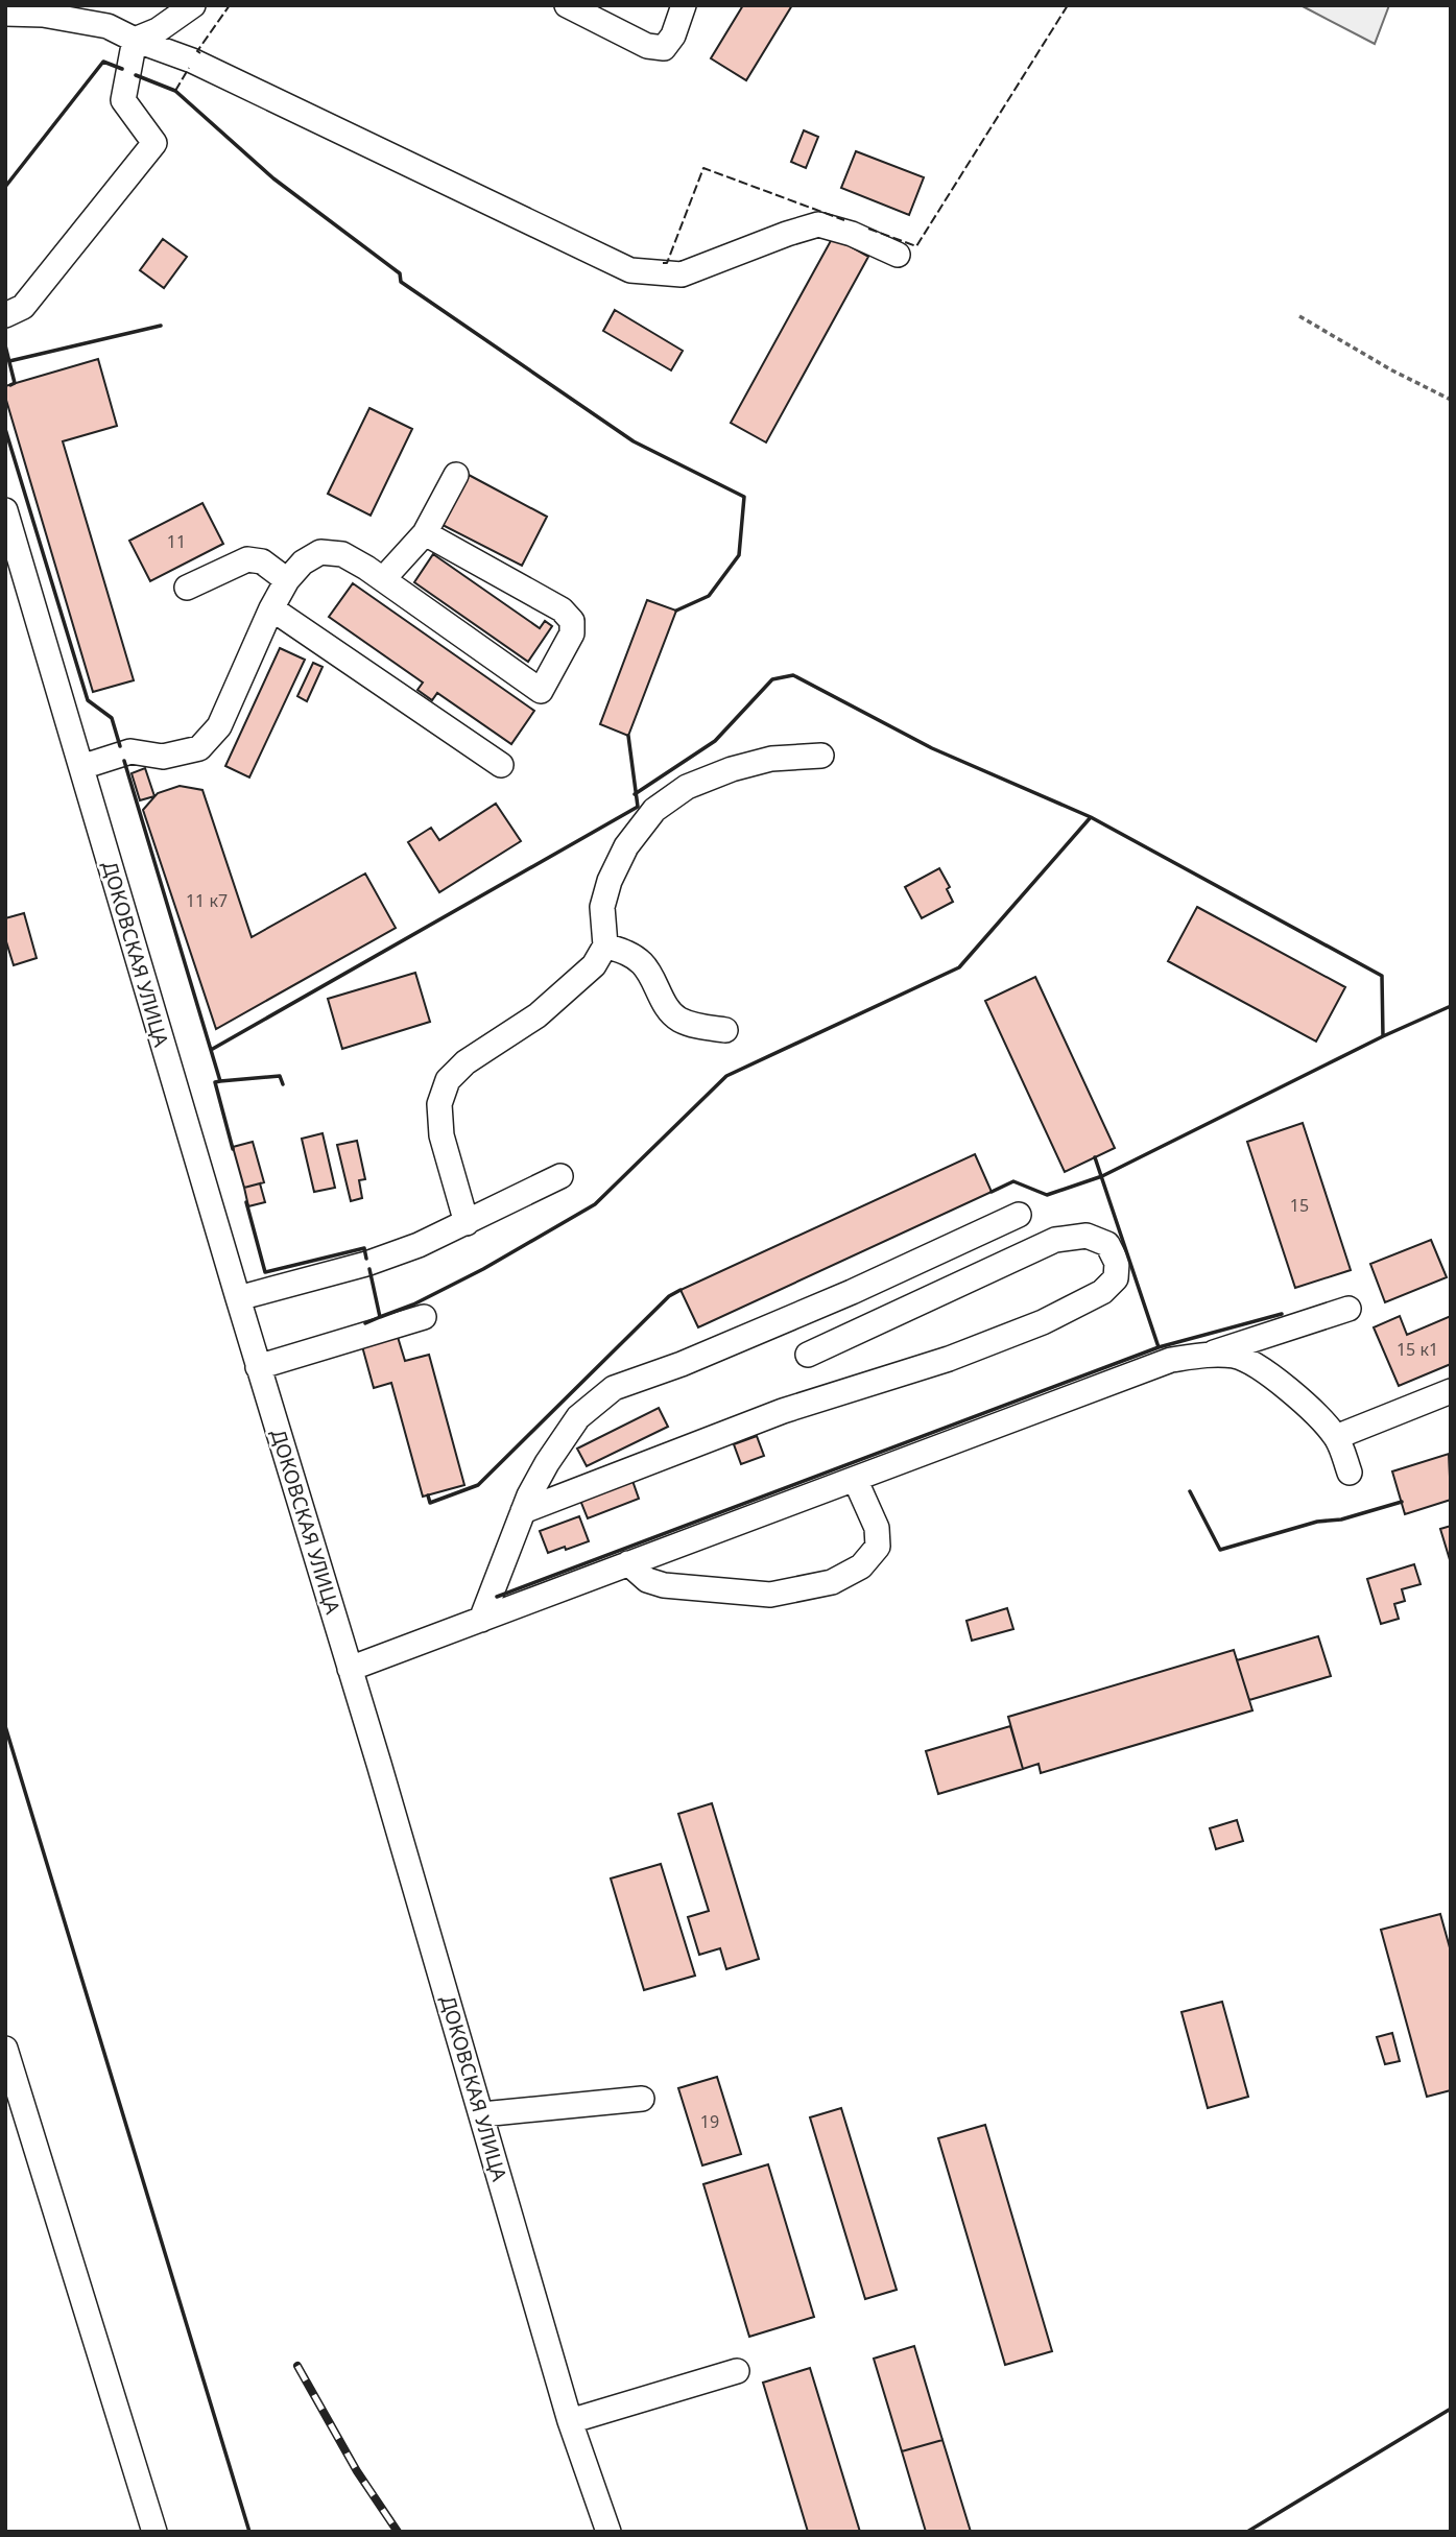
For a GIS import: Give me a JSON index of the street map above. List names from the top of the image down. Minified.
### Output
{"streets":{"street":["ДОКОВСКАЯ УЛИЦА"]},"house_numbers":["11","11 к7","15","15 к1","19"]}
